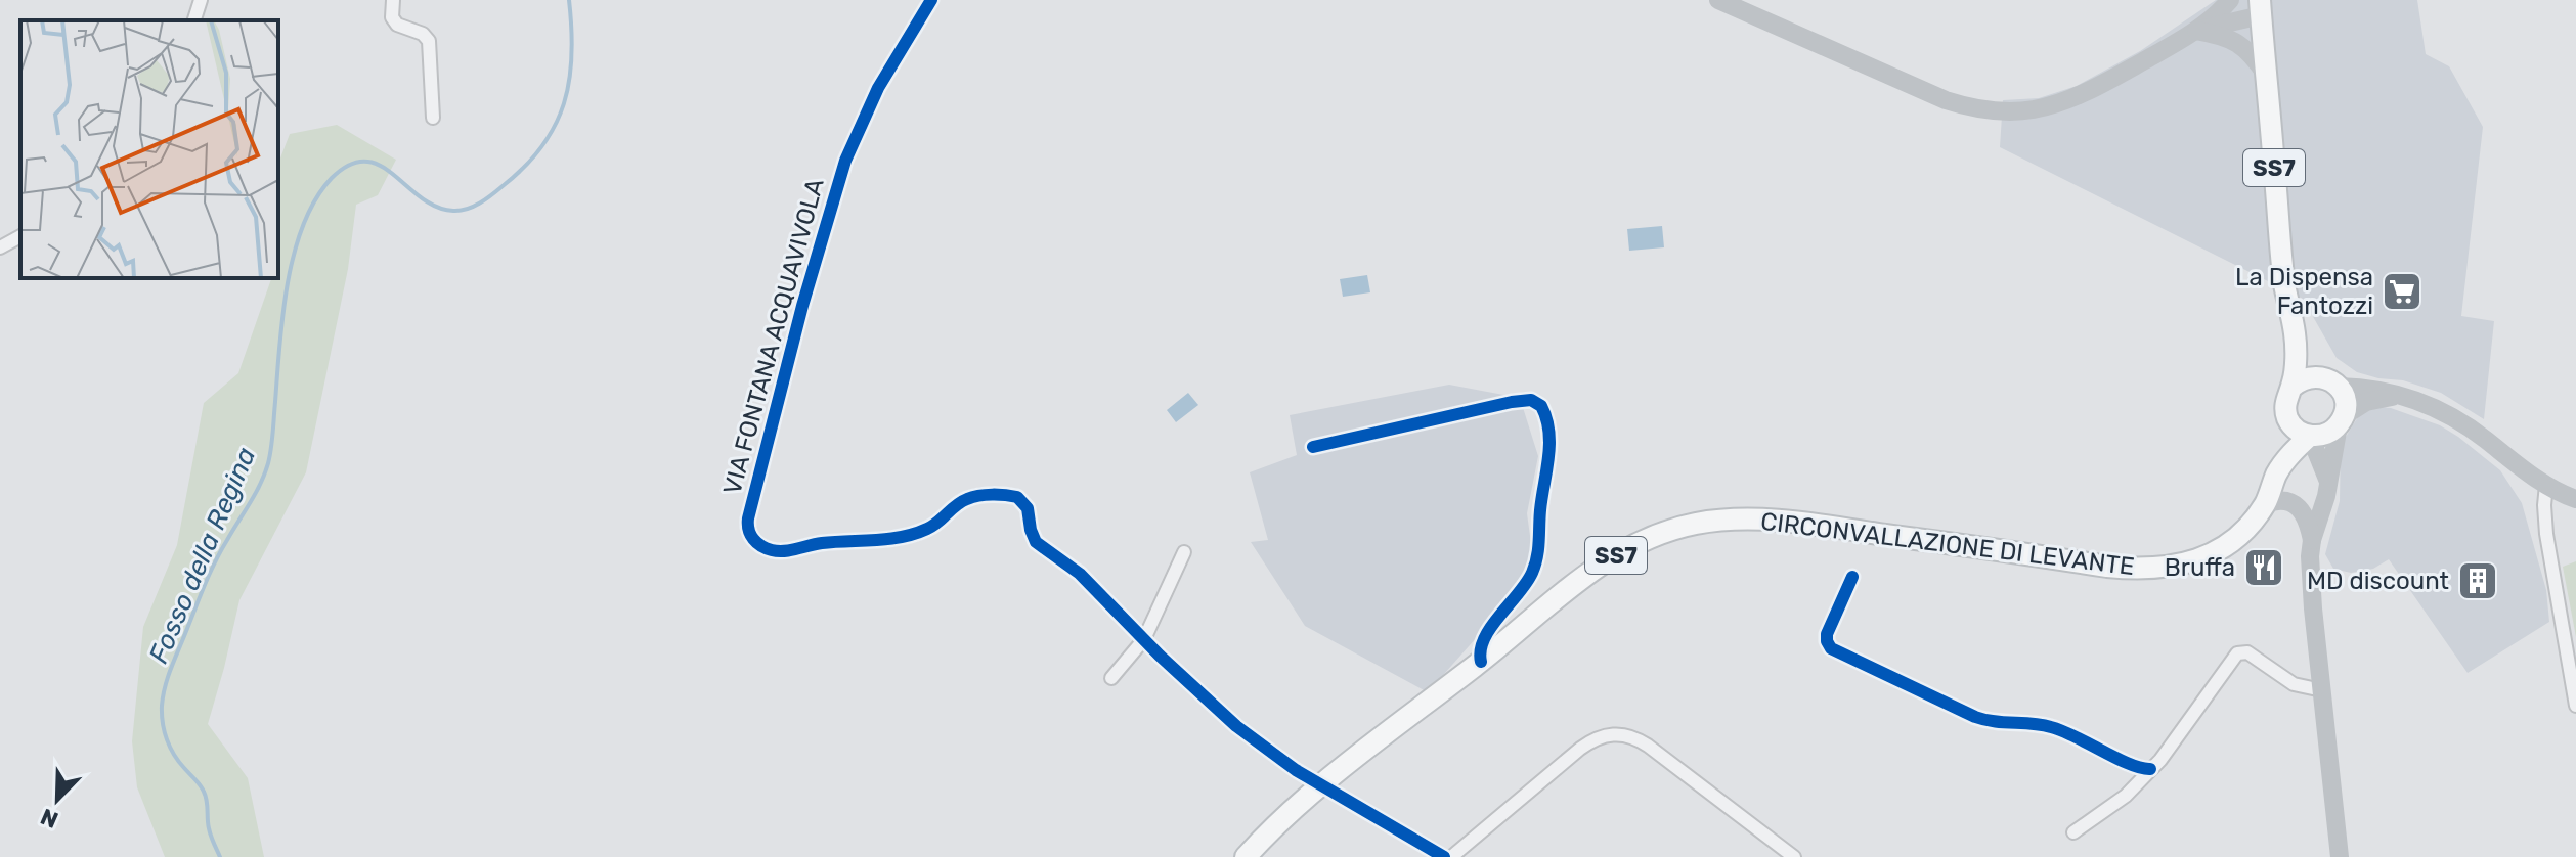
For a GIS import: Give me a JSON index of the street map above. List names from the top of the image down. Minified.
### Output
{"streets":{"main road":["SS7","CIRCONVALLAZIONE DI LEVANTE"],"street":["VIA FONTANA ACQUAVIVOLA"]},"crossings":[["SS7","CIRCONVALLAZIONE DI LEVANTE"],["VIA FONTANA ACQUAVIVOLA","CIRCONVALLAZIONE DI LEVANTE"]],"water":["Fosso della Regina"],"places":{"supermarket":["La Dispensa Fantozzi"],"restaurant":["Bruffa"],"building":["MD discount"]},"north":"bottom left"}
